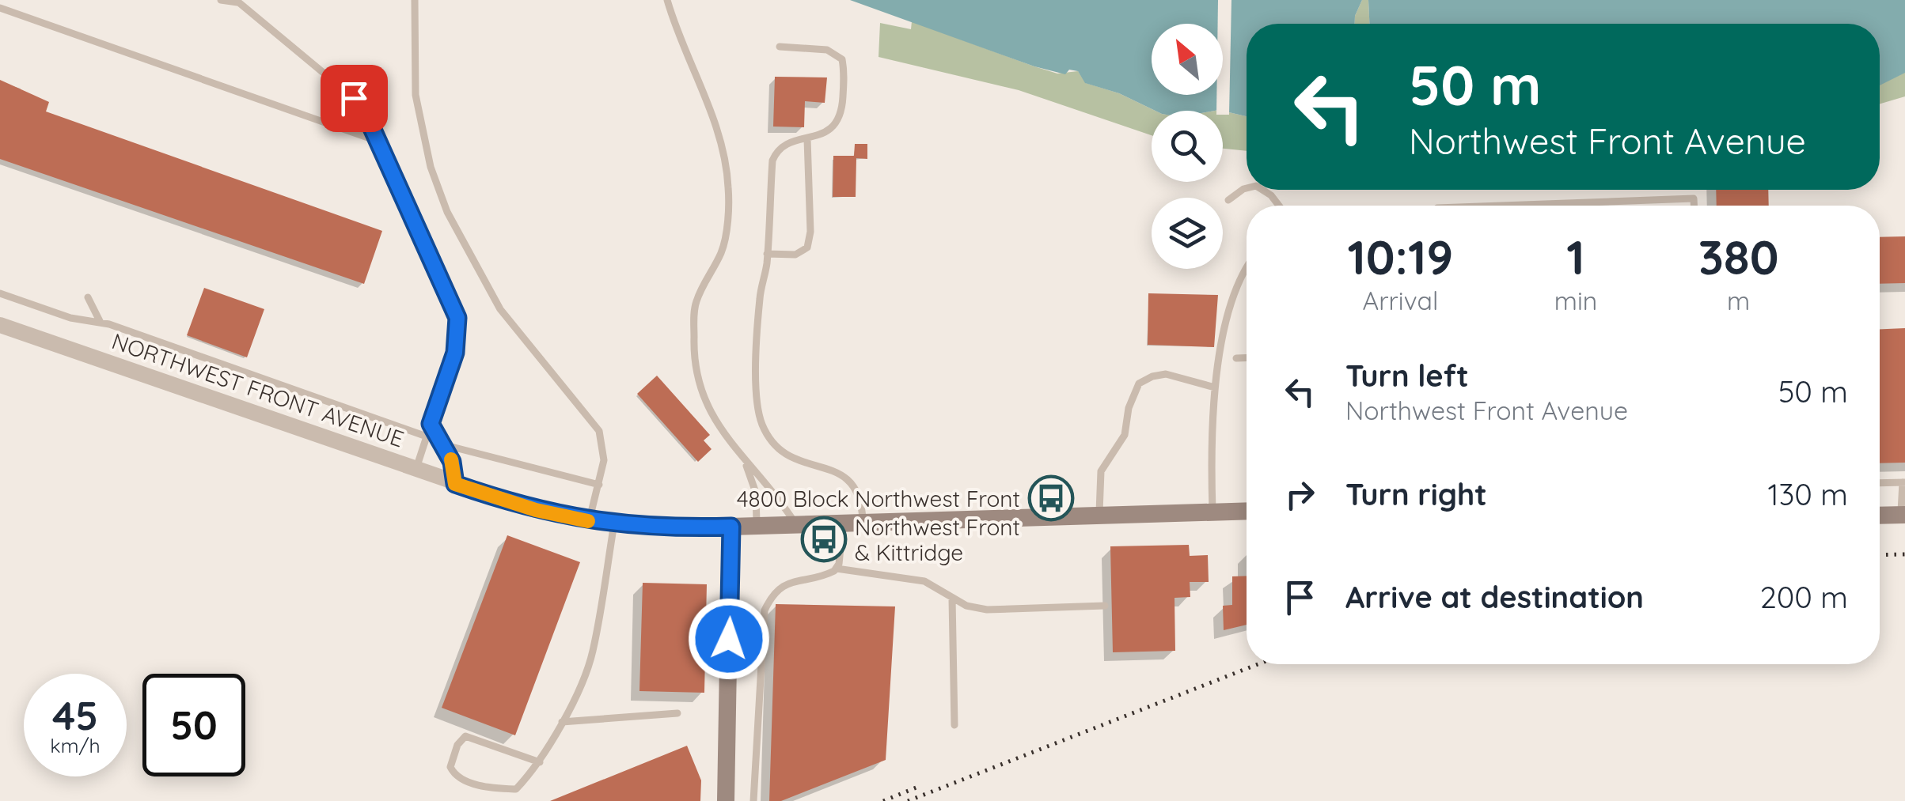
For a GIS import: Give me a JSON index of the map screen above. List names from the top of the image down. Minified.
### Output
{"streets":{"main road":["NORTHWEST FRONT AVENUE"]},"places":{"bus stop":["4800 Block Northwest Front","Northwest Front & Kittridge"]},"north":"top left","page":{"turn":["50 m","Northwest Front Avenue"],"eta":["10:19","Arrival","1","min","380","m"],"list":[{"name":"Turn left","note":"Northwest Front Avenue","value":"50 m"},{"name":"Turn right","value":"130 m"},{"name":"Arrive at destination","value":"200 m"}],"speed":"45 km/h","limit":"50"}}
